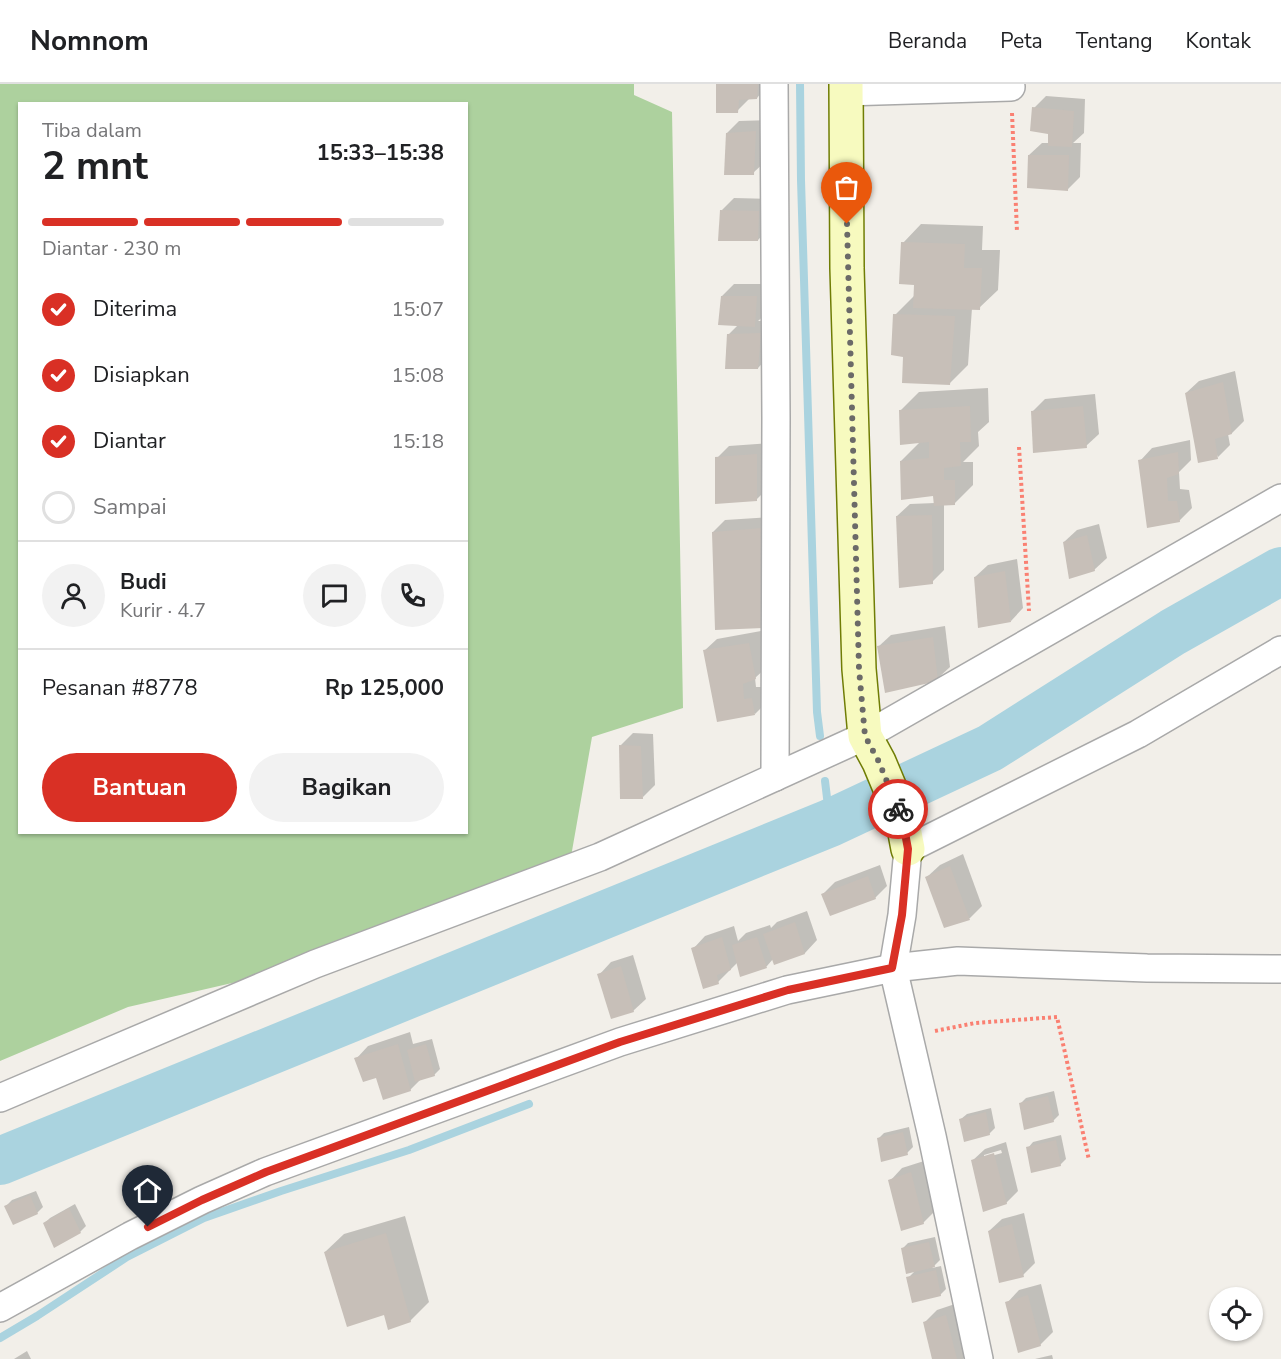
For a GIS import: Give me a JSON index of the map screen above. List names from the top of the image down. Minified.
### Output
{"page":{"header":"Nomnom","nav":["Beranda","Peta","Tentang","Kontak"],"heading":["2 mnt","Tiba dalam","15:33–15:38"],"panel":["Budi","Kurir · 4.7","Pesanan #8778","Rp 125,000"],"bar":"Diantar · 230 m","list":[["Diterima","15:07"],["Disiapkan","15:08"],["Diantar","15:18"],"Sampai"],"buttons":["Bantuan","Bagikan"]}}
